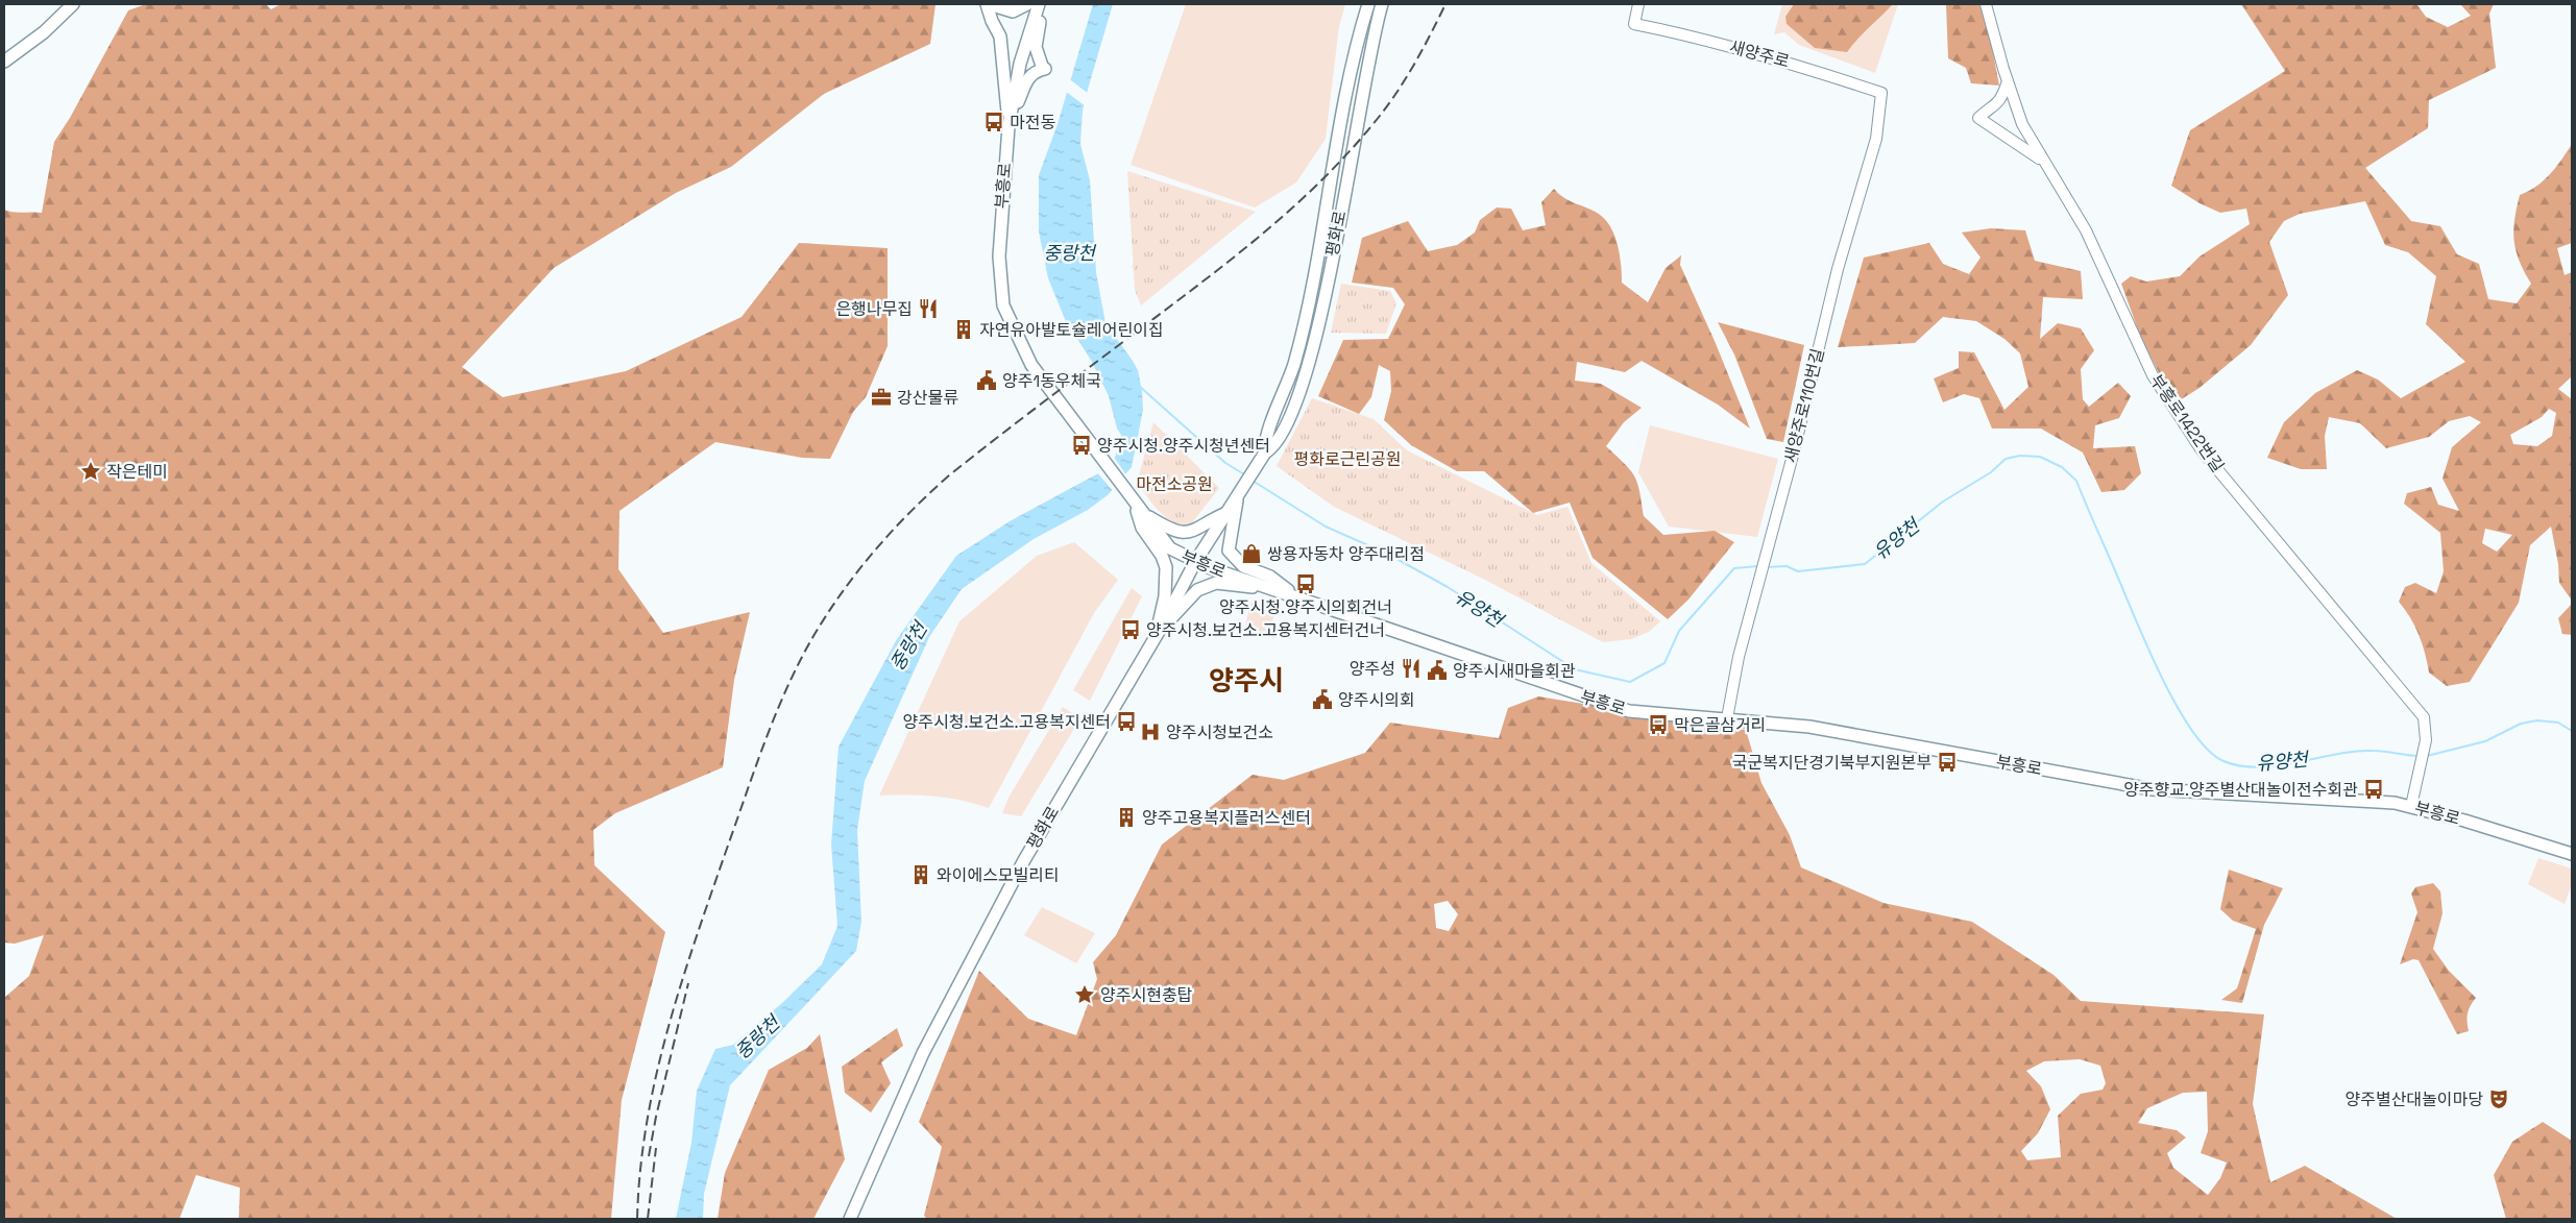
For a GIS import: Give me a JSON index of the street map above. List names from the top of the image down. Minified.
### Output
{"streets":{"main road":["부흥로","평화로"],"street":["새양주로","새양주로110번길","부흥로1422번길"]},"crossings":[["새양주로","새양주로110번길"],["부흥로","평화로"],["부흥로","새양주로110번길"],["부흥로","부흥로1422번길"]],"districts":["양주시"],"water":["중랑천","유양천"],"parks":["평화로근린공원","마전소공원"],"places":{"bus stop":["마전동","양주시청.양주시청년센터","양주시청.양주시의회건너","양주시청.보건소.고용복지센터건너","양주시청.보건소.고용복지센터","막은골삼거리","국군복지단경기북부지원본부","양주향교.양주별산대놀이전수회관"],"restaurant":["은행나무집","양주성"],"building":["자연유아발토슐레어린이집","양주고용복지플러스센터","와이에스모빌리티"],"public building":["양주1동우체국","양주시새마을회관","양주시의회"],"office":["강산물류"],"place":["작은테미","양주시현충탑"],"shop":["쌍용자동차 양주대리점"],"hospital":["양주시청보건소"],"theatre":["양주별산대놀이마당"]}}
